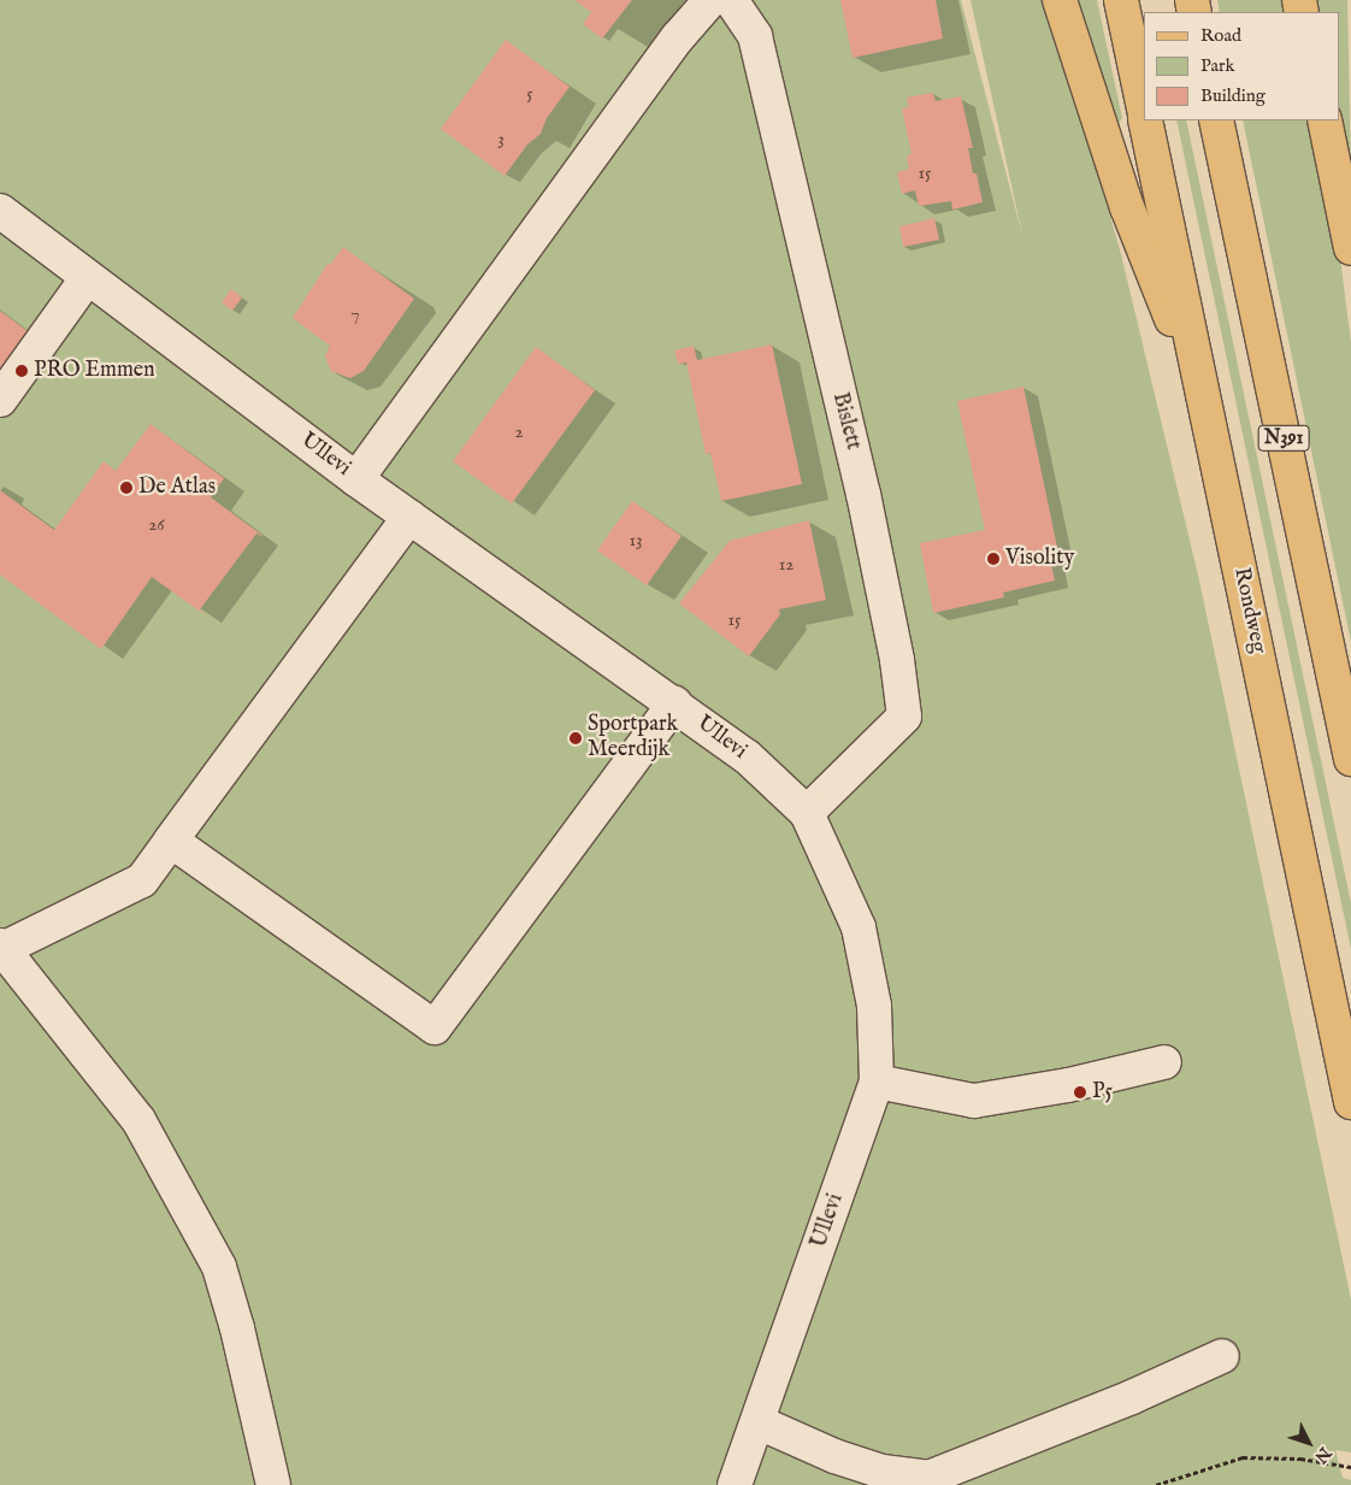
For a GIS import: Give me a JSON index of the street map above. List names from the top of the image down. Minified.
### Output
{"streets":{"main road":["N391","Rondweg"],"street":["Bislett","Ullevi"]},"crossings":[["Bislett","Ullevi"]],"places":["PRO Emmen","De Atlas","Visolity","Sportpark Meerdijk","P5"],"house_numbers":["5","3","15","7","2","26","13","12","15"],"legend":["Road","Park","Building"],"north":"bottom right"}
